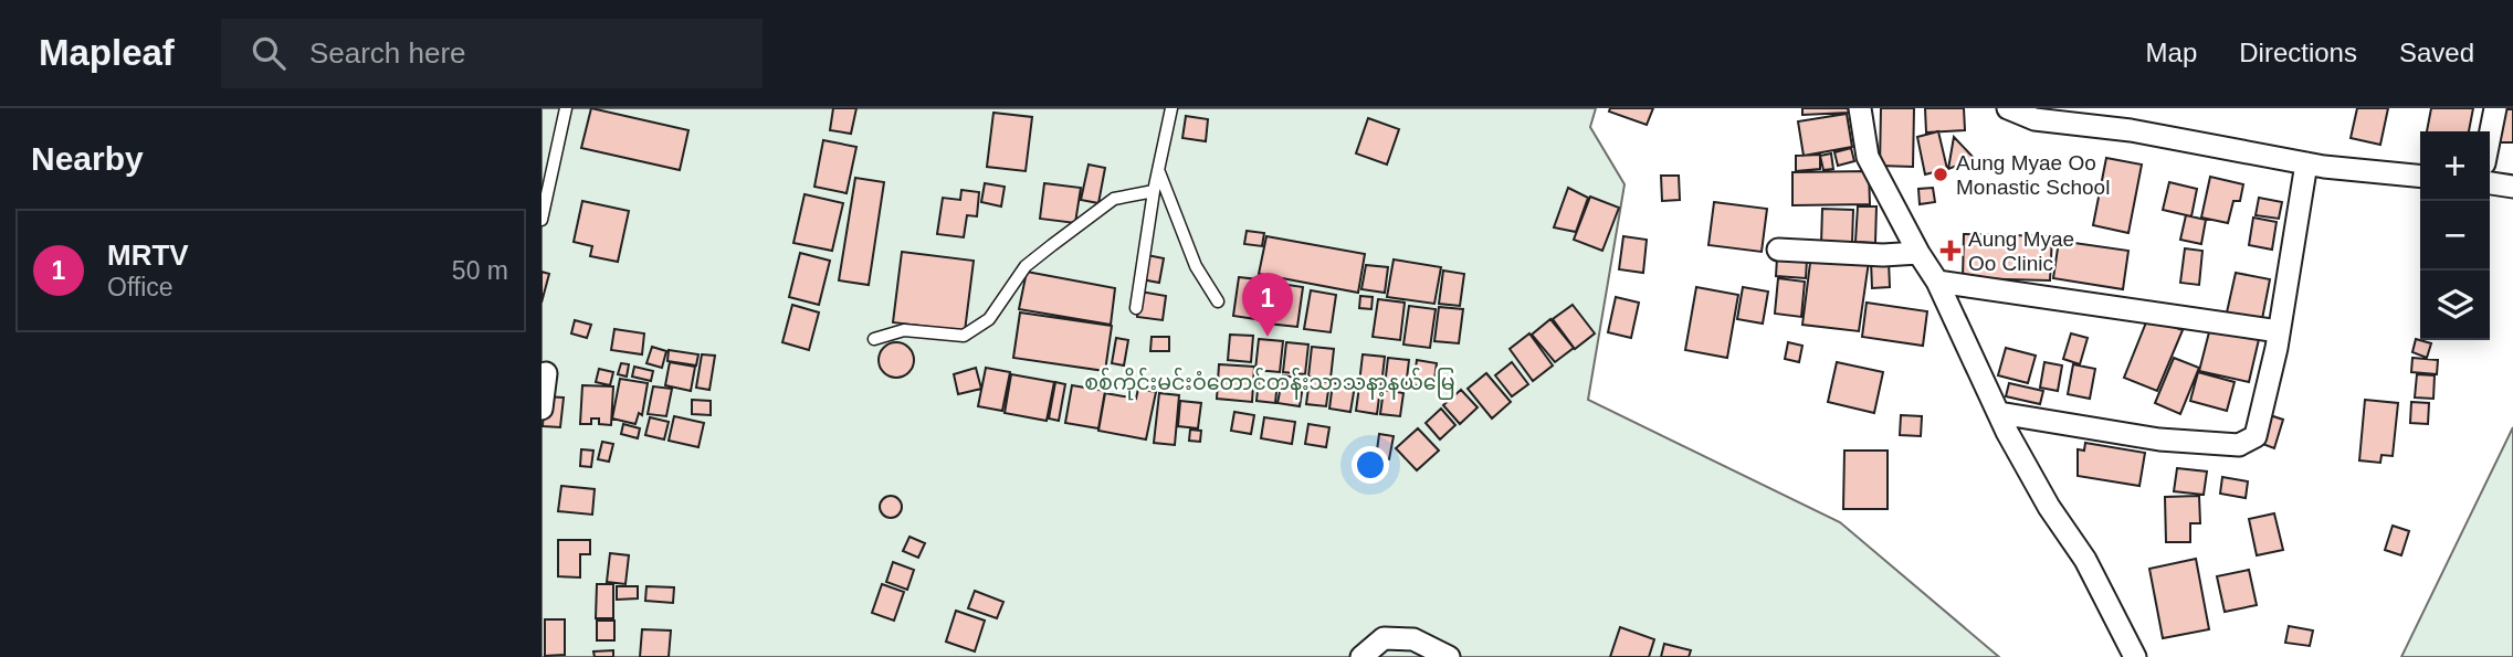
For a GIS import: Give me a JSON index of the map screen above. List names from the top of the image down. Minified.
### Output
{"parks":["စစ်ကိုင်းမင်းဝံတောင်တန်းသာသနာ့နယ်မြေ"],"places":{"other":["Aung Myae Oo Monastic School"],"health":["Aung Myae Oo Clinic"]},"page":{"header":"Mapleaf","search":"Search here","nav":["Map","Directions","Saved"],"heading":"Nearby","map_buttons":["+","−"],"list":[{"mark":"1","name":"MRTV","note":"Office","value":"50 m"}],"pins":"1"}}
